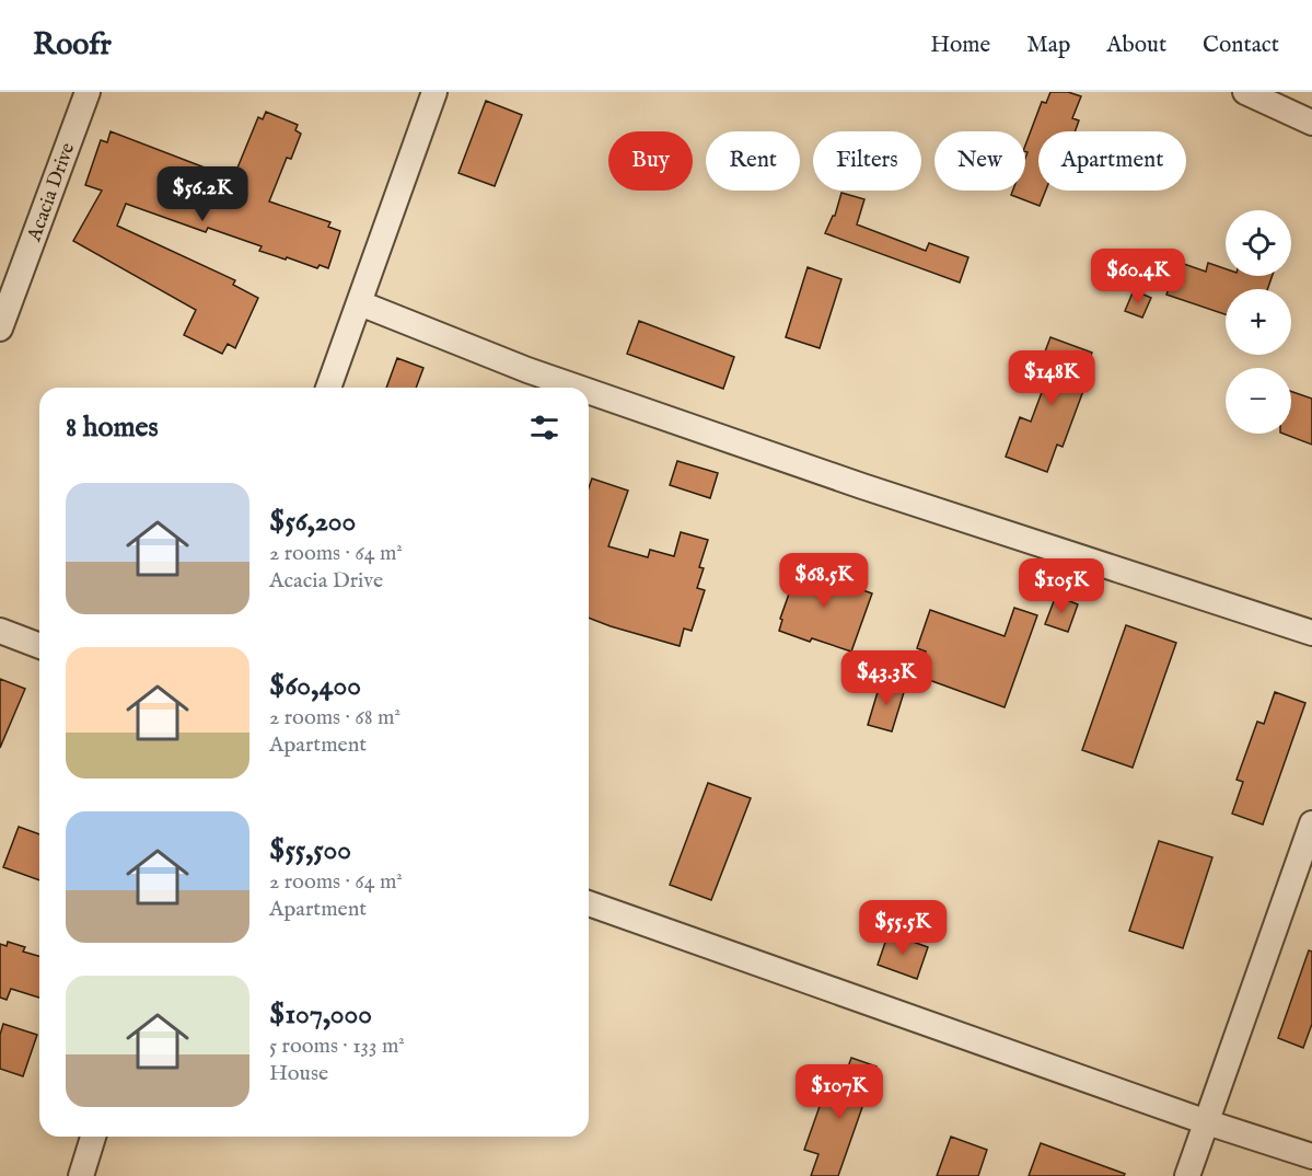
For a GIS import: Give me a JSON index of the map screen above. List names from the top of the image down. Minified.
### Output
{"streets":{"street":["Acacia Drive"]},"page":{"header":"Roofr","nav":["Home","Map","About","Contact"],"chip":["Buy","Rent","Filters","New","Apartment"],"price":["$56.2K","$60.4K","$148K","$68.5K","$105K","$43.3K","$55.5K","$107K"],"map_buttons":["+","−"],"heading":"8 homes","list":[{"name":"$56,200","note":"2 rooms · 64 m² · Acacia Drive"},{"name":"$60,400","note":"2 rooms · 68 m² · Apartment"},{"name":"$55,500","note":"2 rooms · 64 m² · Apartment"},{"name":"$107,000","note":"5 rooms · 133 m² · House"}]}}
